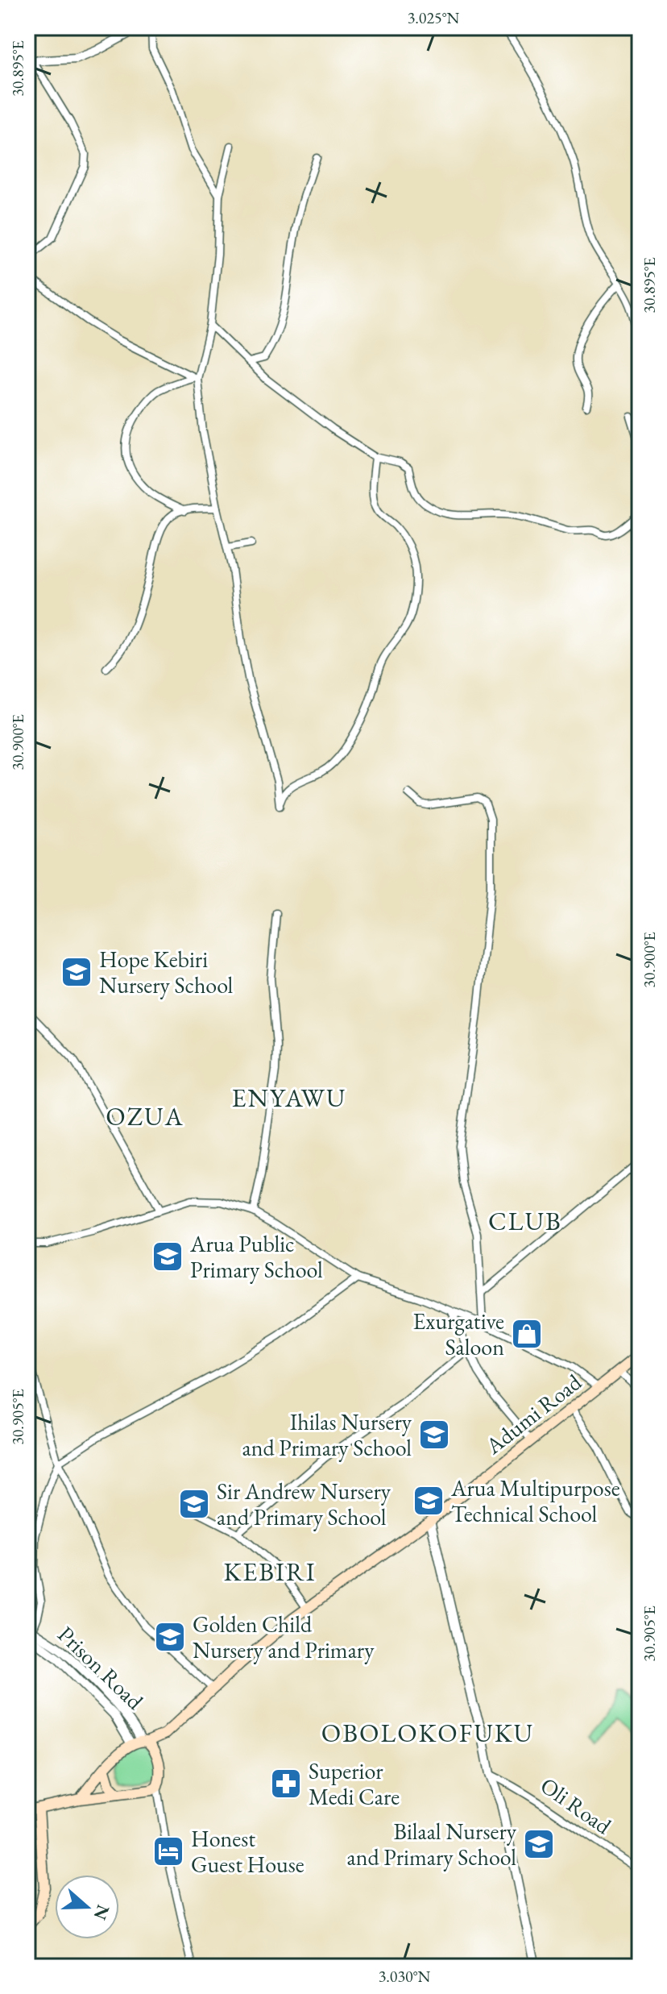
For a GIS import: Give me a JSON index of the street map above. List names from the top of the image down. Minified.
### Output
{"streets":{"main road":["Adumi Road"],"street":["Prison Road","Oli Road"]},"crossings":[["Adumi Road","Prison Road"]],"districts":["ENYAWU","OZUA","CLUB","KEBIRI","OBOLOKOFUKU"],"places":{"school or university":["Hope Kebiri Nursery School","Arua Public Primary School","Ihilas Nursery and Primary School","Arua Multipurpose Technical School","Sir Andrew Nursery and Primary School","Golden Child Nursery and Primary","Bilaal Nursery and Primary School"],"shop":["Exurgative Saloon"],"pharmacy":["Superior Medi Care"],"hotel":["Honest Guest House"]},"north":"right","coordinates":["3.025°N","30.895°E","30.900°E","30.905°E","3.030°N"]}
